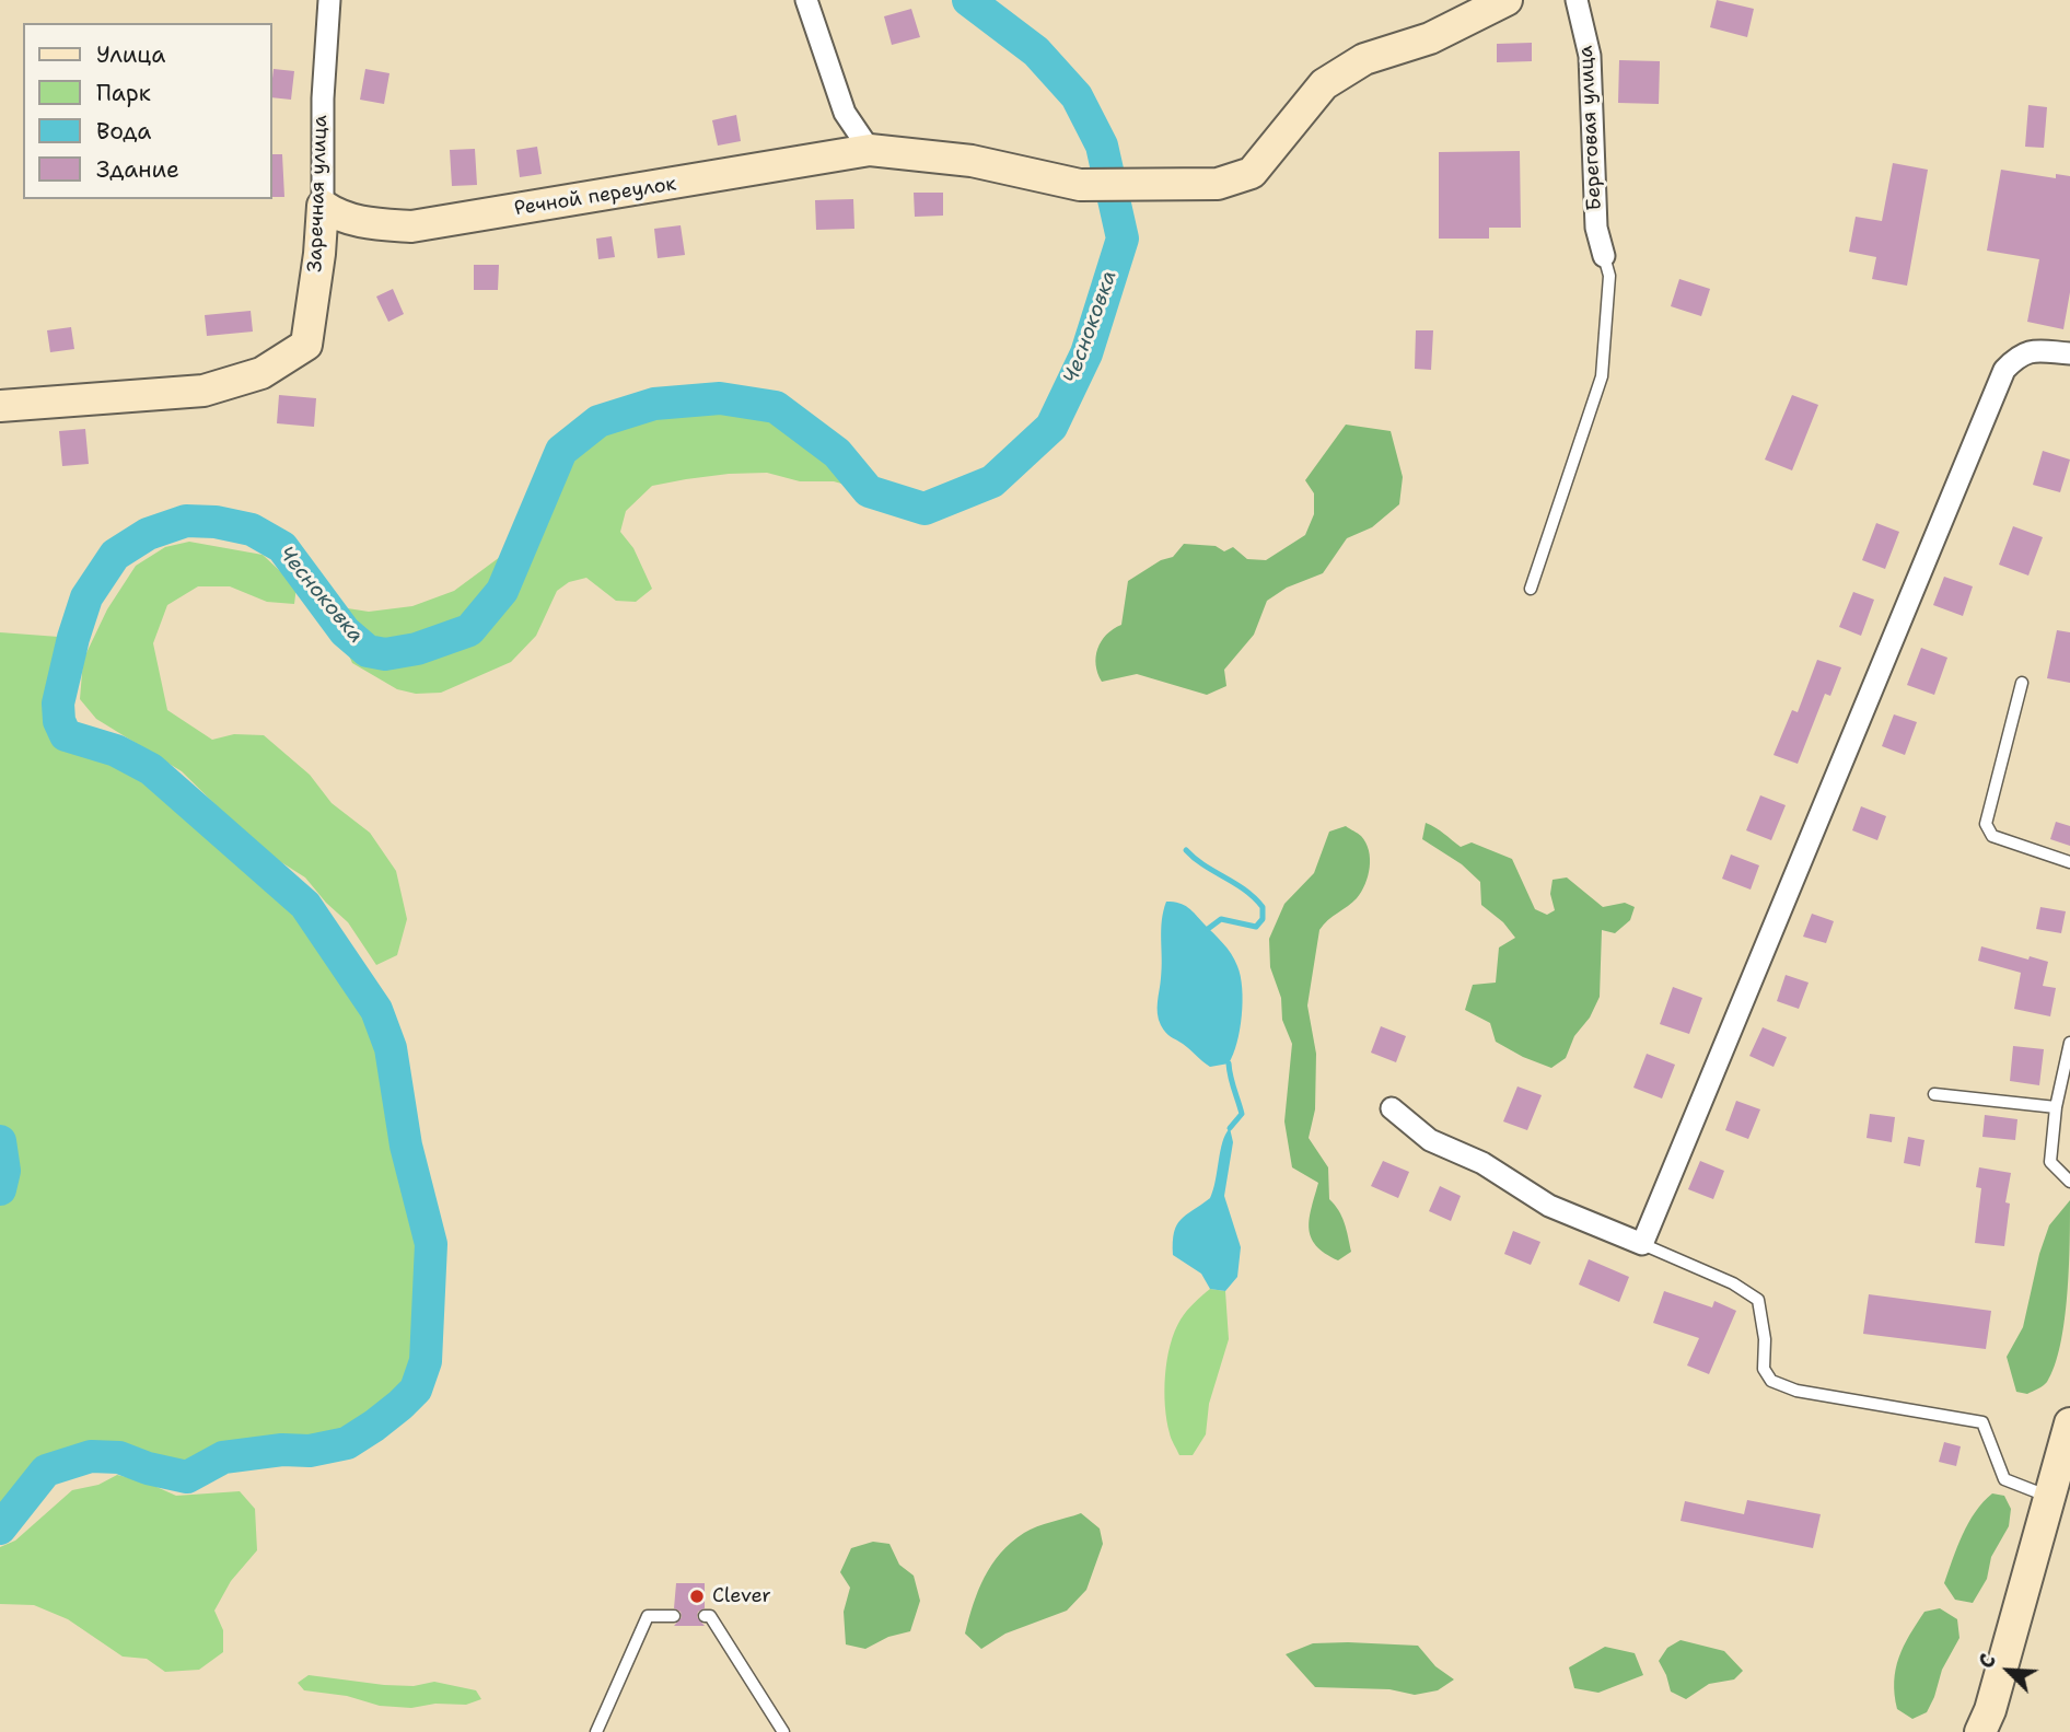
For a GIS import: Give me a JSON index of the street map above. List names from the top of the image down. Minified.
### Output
{"streets":{"street":["Береговая улица","Заречная улица","Речной переулок"]},"crossings":[["Заречная улица","Речной переулок"]],"water":["Чесноковка"],"places":["Clever"],"legend":["Улица","Парк","Вода","Здание"],"north":"top left"}
